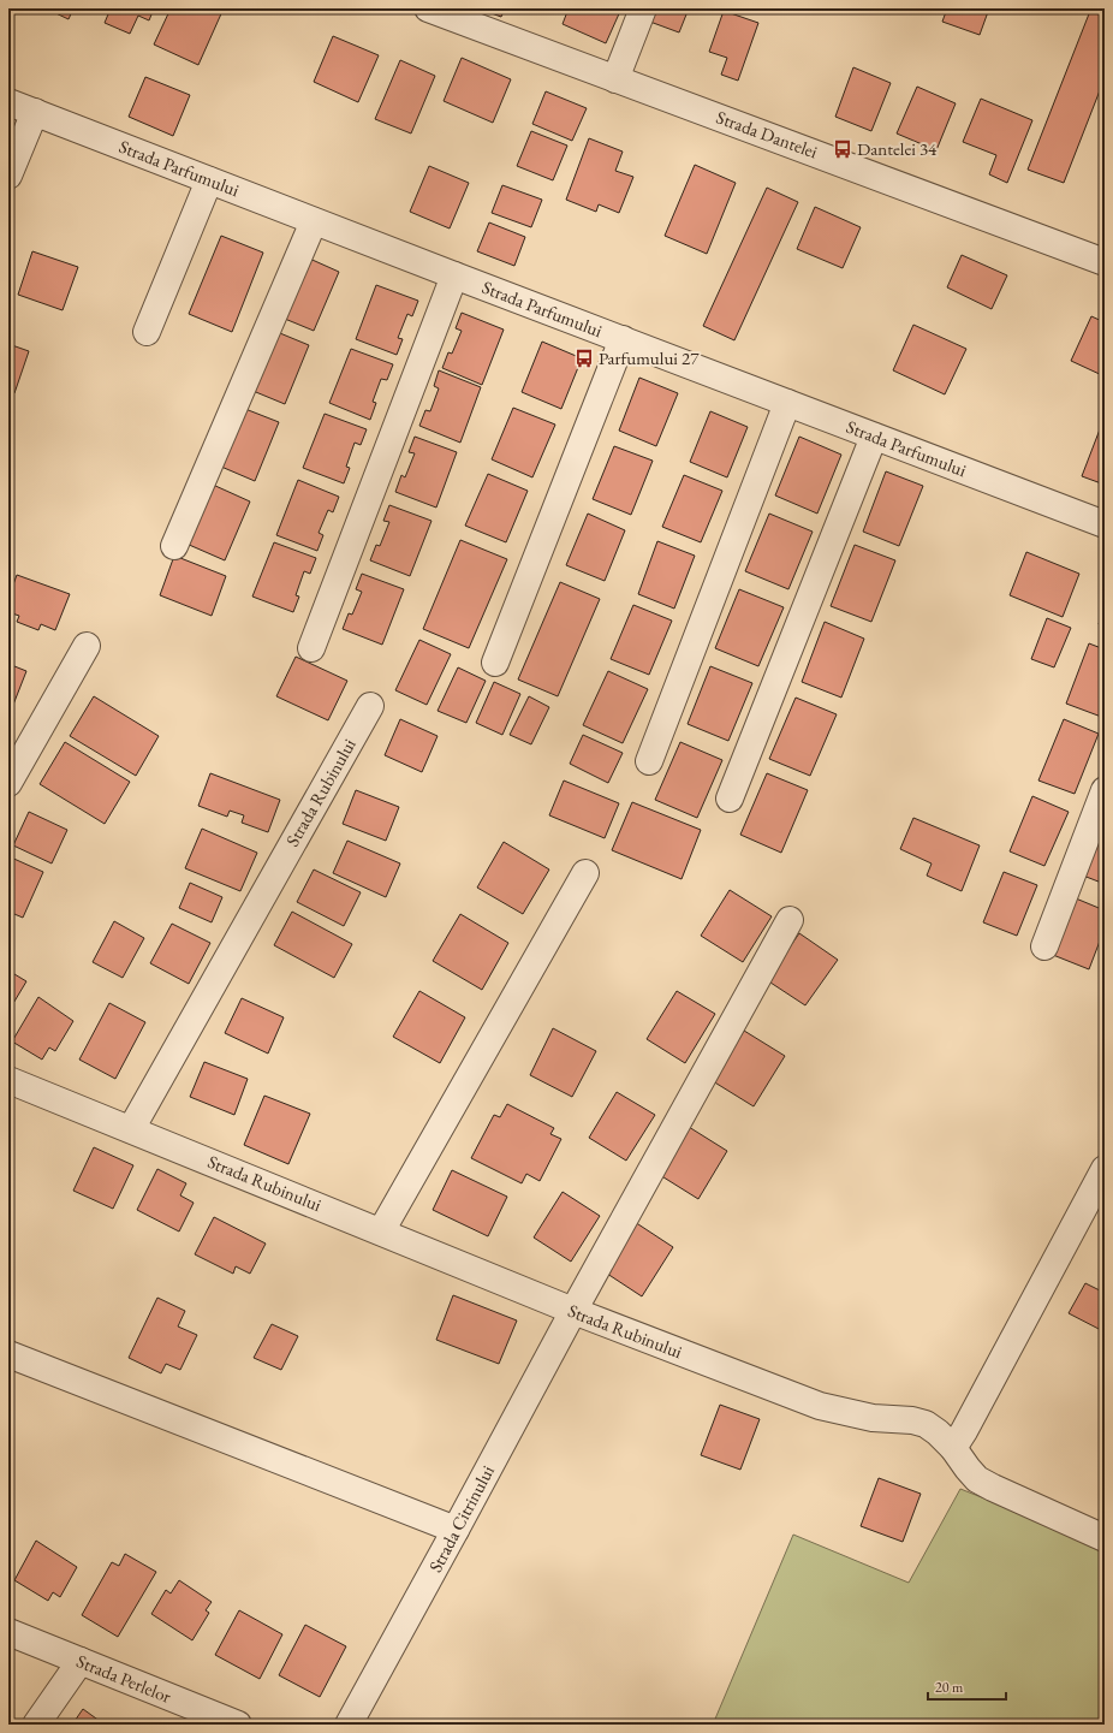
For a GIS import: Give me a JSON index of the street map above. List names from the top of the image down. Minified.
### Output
{"streets":{"street":["Strada Dantelei","Strada Parfumului","Strada Rubinului","Strada Citrinului","Strada Perlelor"]},"crossings":[["Strada Rubinului","Strada Citrinului"]],"places":{"bus stop":["Dantelei 34","Parfumului 27"]},"scale_bar":"20 m"}
